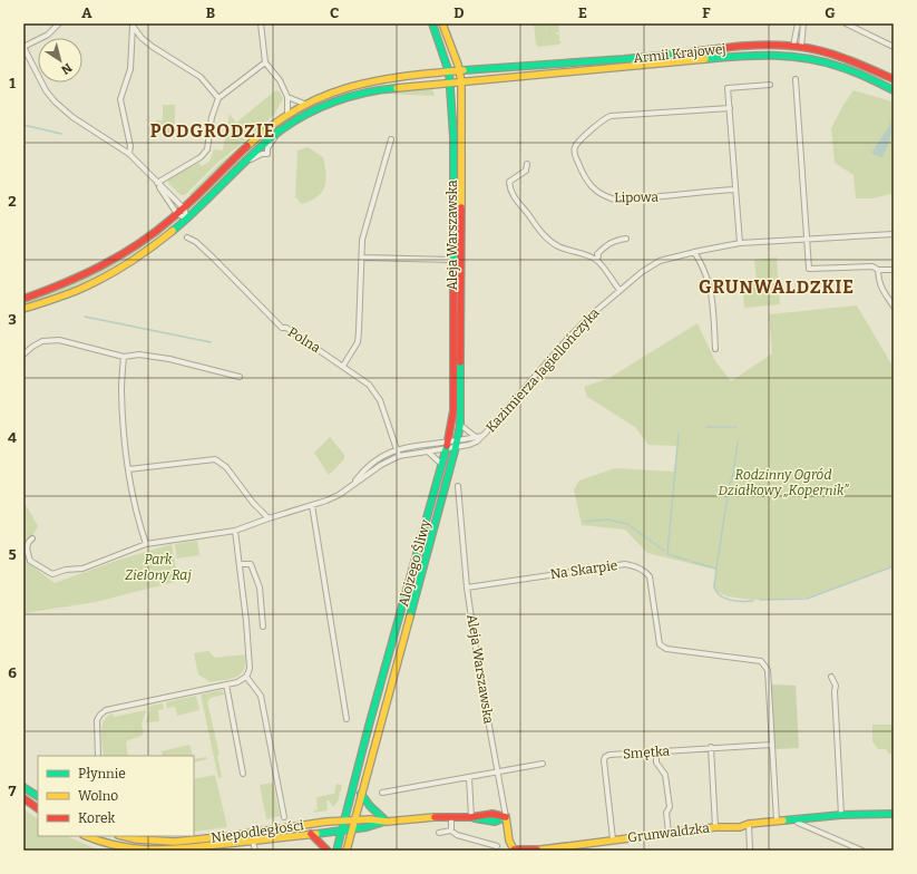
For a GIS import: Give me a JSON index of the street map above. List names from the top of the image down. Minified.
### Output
{"streets":{"street":["Armii Krajowej","Lipowa","Aleja Warszawska","Polna","Kazimierza Jagiellończyka","Alojzego Śliwy","Na Skarpie","Smętka","Niepodległości","Grunwaldzka"]},"crossings":[["Armii Krajowej","Aleja Warszawska"],["Aleja Warszawska","Kazimierza Jagiellończyka"],["Aleja Warszawska","Alojzego Śliwy"],["Aleja Warszawska","Na Skarpie"],["Aleja Warszawska","Grunwaldzka"],["Polna","Kazimierza Jagiellończyka"],["Kazimierza Jagiellończyka","Alojzego Śliwy"],["Alojzego Śliwy","Niepodległości"],["Na Skarpie","Smętka"],["Smętka","Grunwaldzka"]],"districts":["PODGRODZIE","GRUNWALDZKIE"],"parks":["Rodzinny Ogród Działkowy „Kopernik”","Park Zielony Raj"],"legend":["Płynnie","Wolno","Korek"],"north":"bottom right","grid":{"columns":["A","B","C","D","E","F","G"],"rows":["1","2","3","4","5","6","7"]}}
